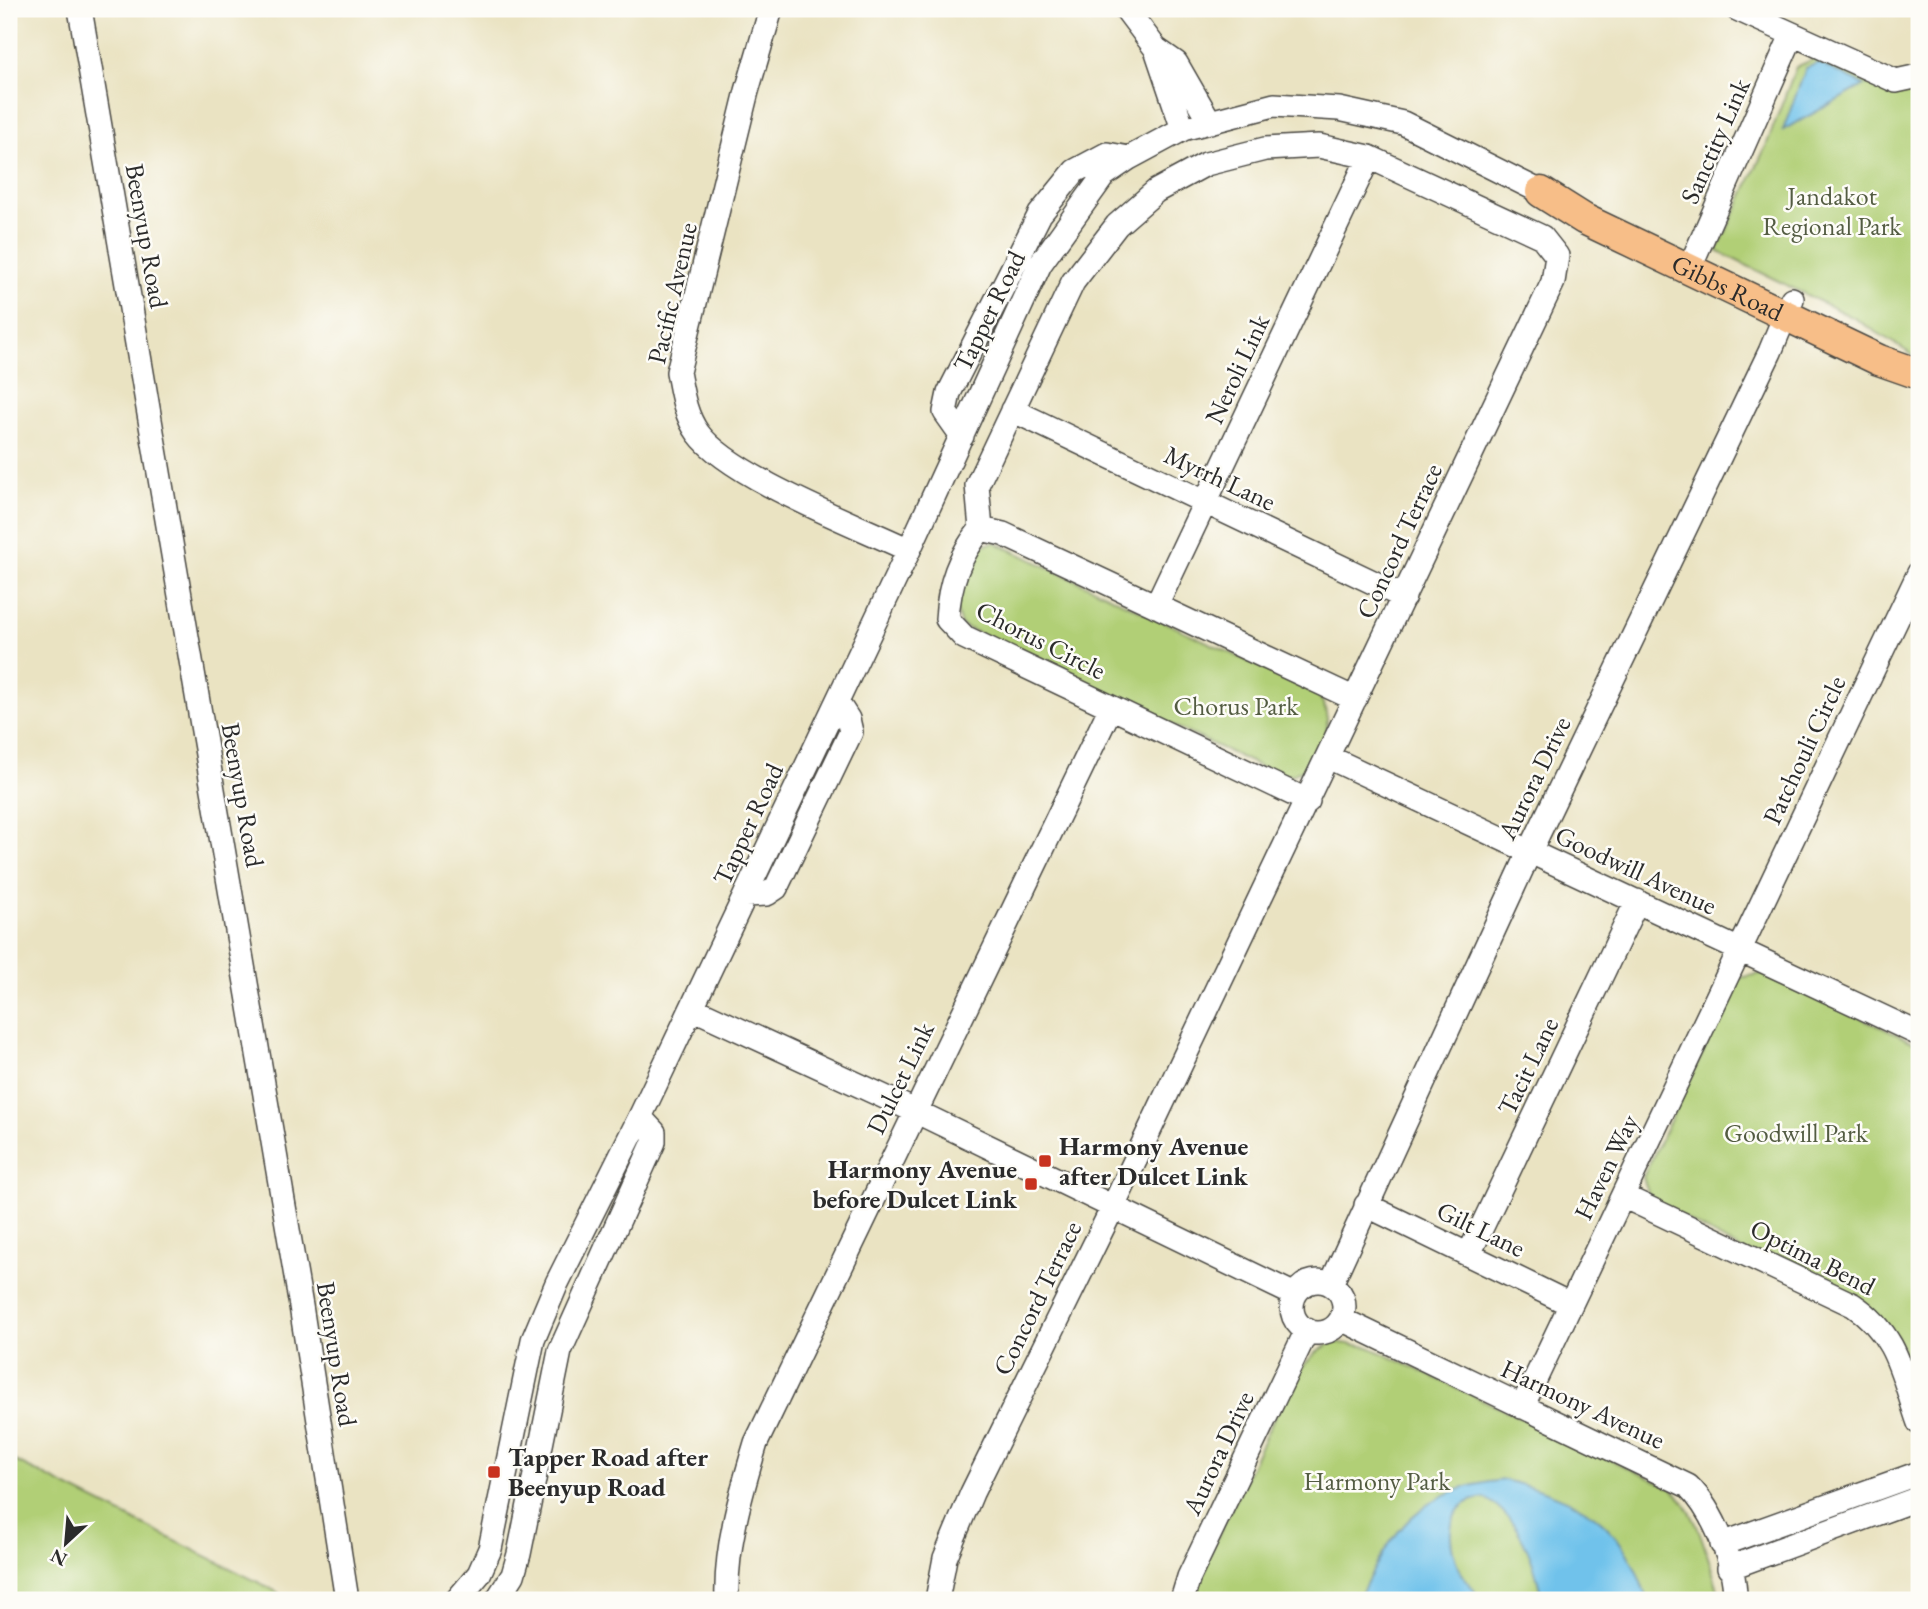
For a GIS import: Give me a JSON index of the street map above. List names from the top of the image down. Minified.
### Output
{"streets":{"main road":["Gibbs Road"],"street":["Sanctity Link","Beenyup Road","Pacific Avenue","Tapper Road","Neroli Link","Myrrh Lane","Concord Terrace","Chorus Circle","Patchouli Circle","Aurora Drive","Goodwill Avenue","Tacit Lane","Dulcet Link","Haven Way","Gilt Lane","Optima Bend","Harmony Avenue"]},"crossings":[["Sanctity Link","Gibbs Road"],["Gibbs Road","Tapper Road"],["Gibbs Road","Aurora Drive"],["Pacific Avenue","Tapper Road"],["Neroli Link","Myrrh Lane"],["Neroli Link","Concord Terrace"],["Myrrh Lane","Concord Terrace"],["Concord Terrace","Chorus Circle"],["Concord Terrace","Goodwill Avenue"],["Chorus Circle","Dulcet Link"],["Patchouli Circle","Goodwill Avenue"],["Patchouli Circle","Haven Way"],["Aurora Drive","Goodwill Avenue"],["Aurora Drive","Gilt Lane"],["Aurora Drive","Harmony Avenue"],["Goodwill Avenue","Tacit Lane"],["Goodwill Avenue","Haven Way"],["Tacit Lane","Gilt Lane"],["Haven Way","Gilt Lane"],["Haven Way","Optima Bend"],["Haven Way","Harmony Avenue"]],"parks":["Jandakot Regional Park","Chorus Park","Goodwill Park","Harmony Park"],"places":{"transit":["Harmony Avenue after Dulcet Link","Harmony Avenue before Dulcet Link","Tapper Road after Beenyup Road"]},"north":"bottom left"}
